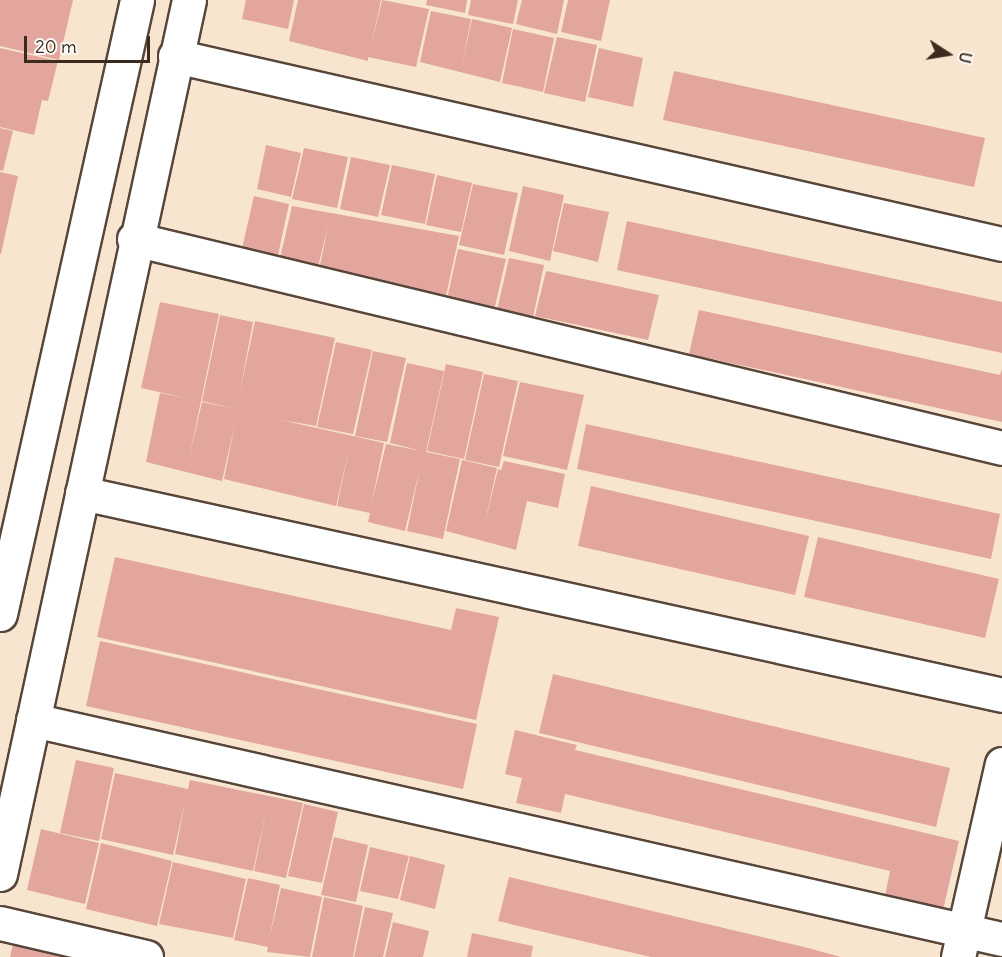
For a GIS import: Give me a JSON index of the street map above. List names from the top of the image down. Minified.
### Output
{"scale_bar":"20 m","north":"right"}
